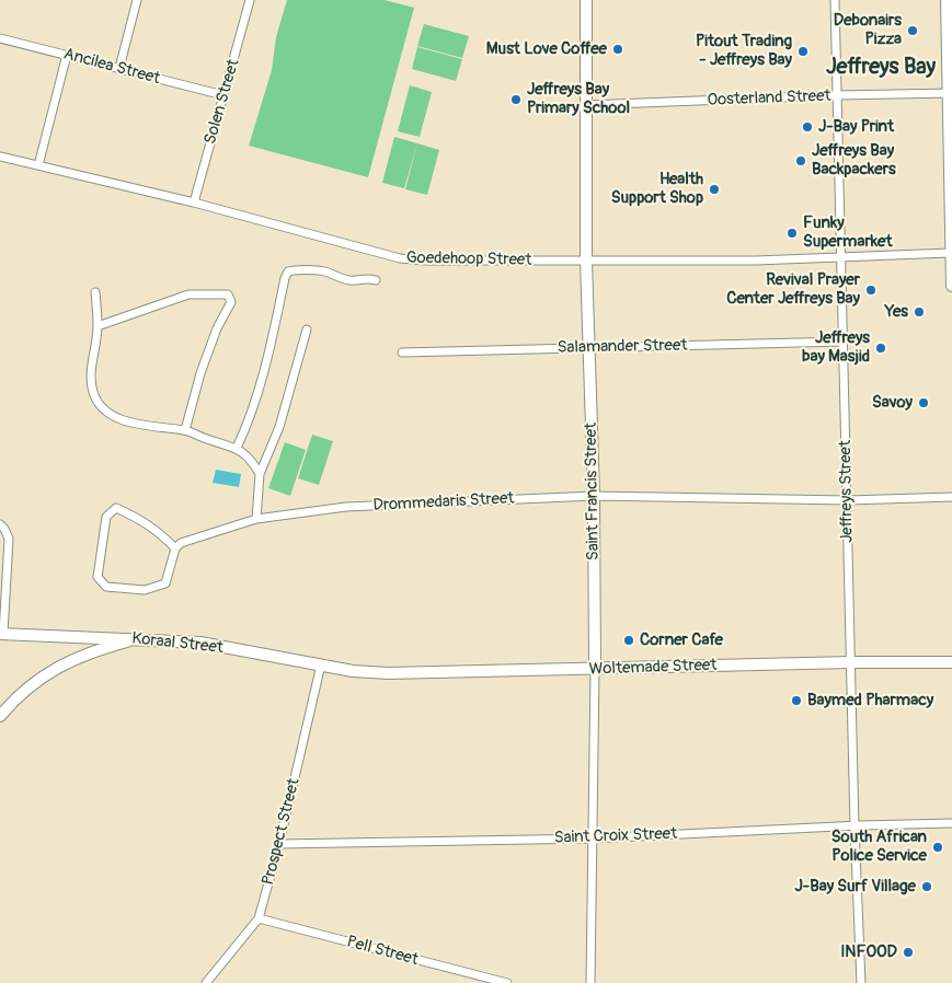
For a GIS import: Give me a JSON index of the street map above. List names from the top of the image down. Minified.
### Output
{"streets":{"street":["Ancilea Street","Oosterland Street","Solen Street","Goedehoop Street","Salamander Street","Saint Francis Street","Jeffreys Street","Drommedaris Street","Koraal Street","Woltemade Street","Prospect Street","Saint Croix Street","Pell Street"]},"crossings":[["Ancilea Street","Solen Street"],["Oosterland Street","Saint Francis Street"],["Oosterland Street","Jeffreys Street"],["Solen Street","Goedehoop Street"],["Goedehoop Street","Saint Francis Street"],["Goedehoop Street","Jeffreys Street"],["Salamander Street","Saint Francis Street"],["Salamander Street","Jeffreys Street"],["Saint Francis Street","Drommedaris Street"],["Saint Francis Street","Woltemade Street"],["Saint Francis Street","Saint Croix Street"],["Jeffreys Street","Drommedaris Street"],["Jeffreys Street","Woltemade Street"],["Jeffreys Street","Saint Croix Street"],["Koraal Street","Woltemade Street"],["Koraal Street","Prospect Street"],["Prospect Street","Saint Croix Street"],["Prospect Street","Pell Street"]],"districts":["Jeffreys Bay"],"places":["Debonairs Pizza","Must Love Coffee","Pitout Trading - Jeffreys Bay","Jeffreys Bay Primary School","J-Bay Print","Jeffreys Bay Backpackers","Health Support Shop","Funky Supermarket","Revival Prayer Center Jeffreys Bay","Yes","Jeffreys bay Masjid","Savoy","Corner Cafe","Baymed Pharmacy","South African Police Service","J-Bay Surf Village","INFOOD"]}
